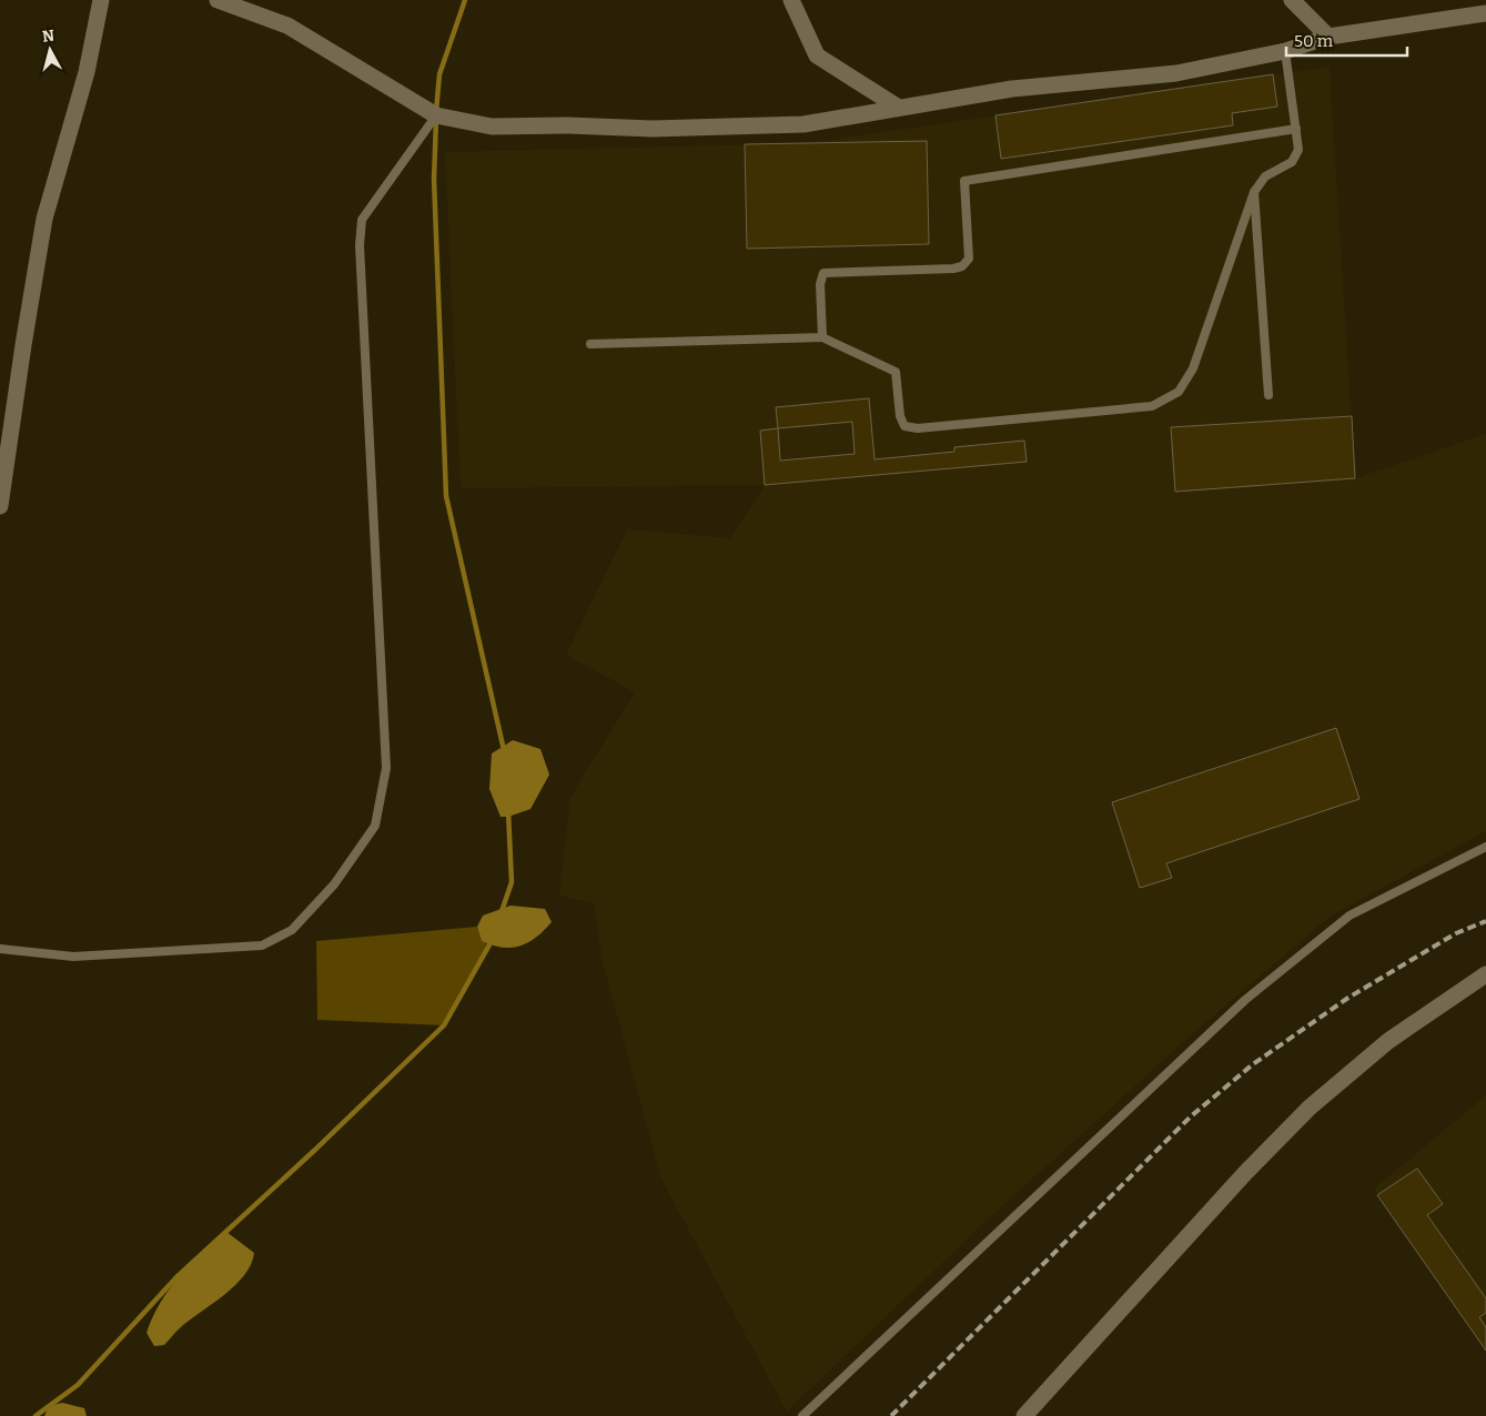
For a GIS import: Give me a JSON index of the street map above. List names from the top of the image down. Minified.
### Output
{"scale_bar":"50 m","north":"top"}
